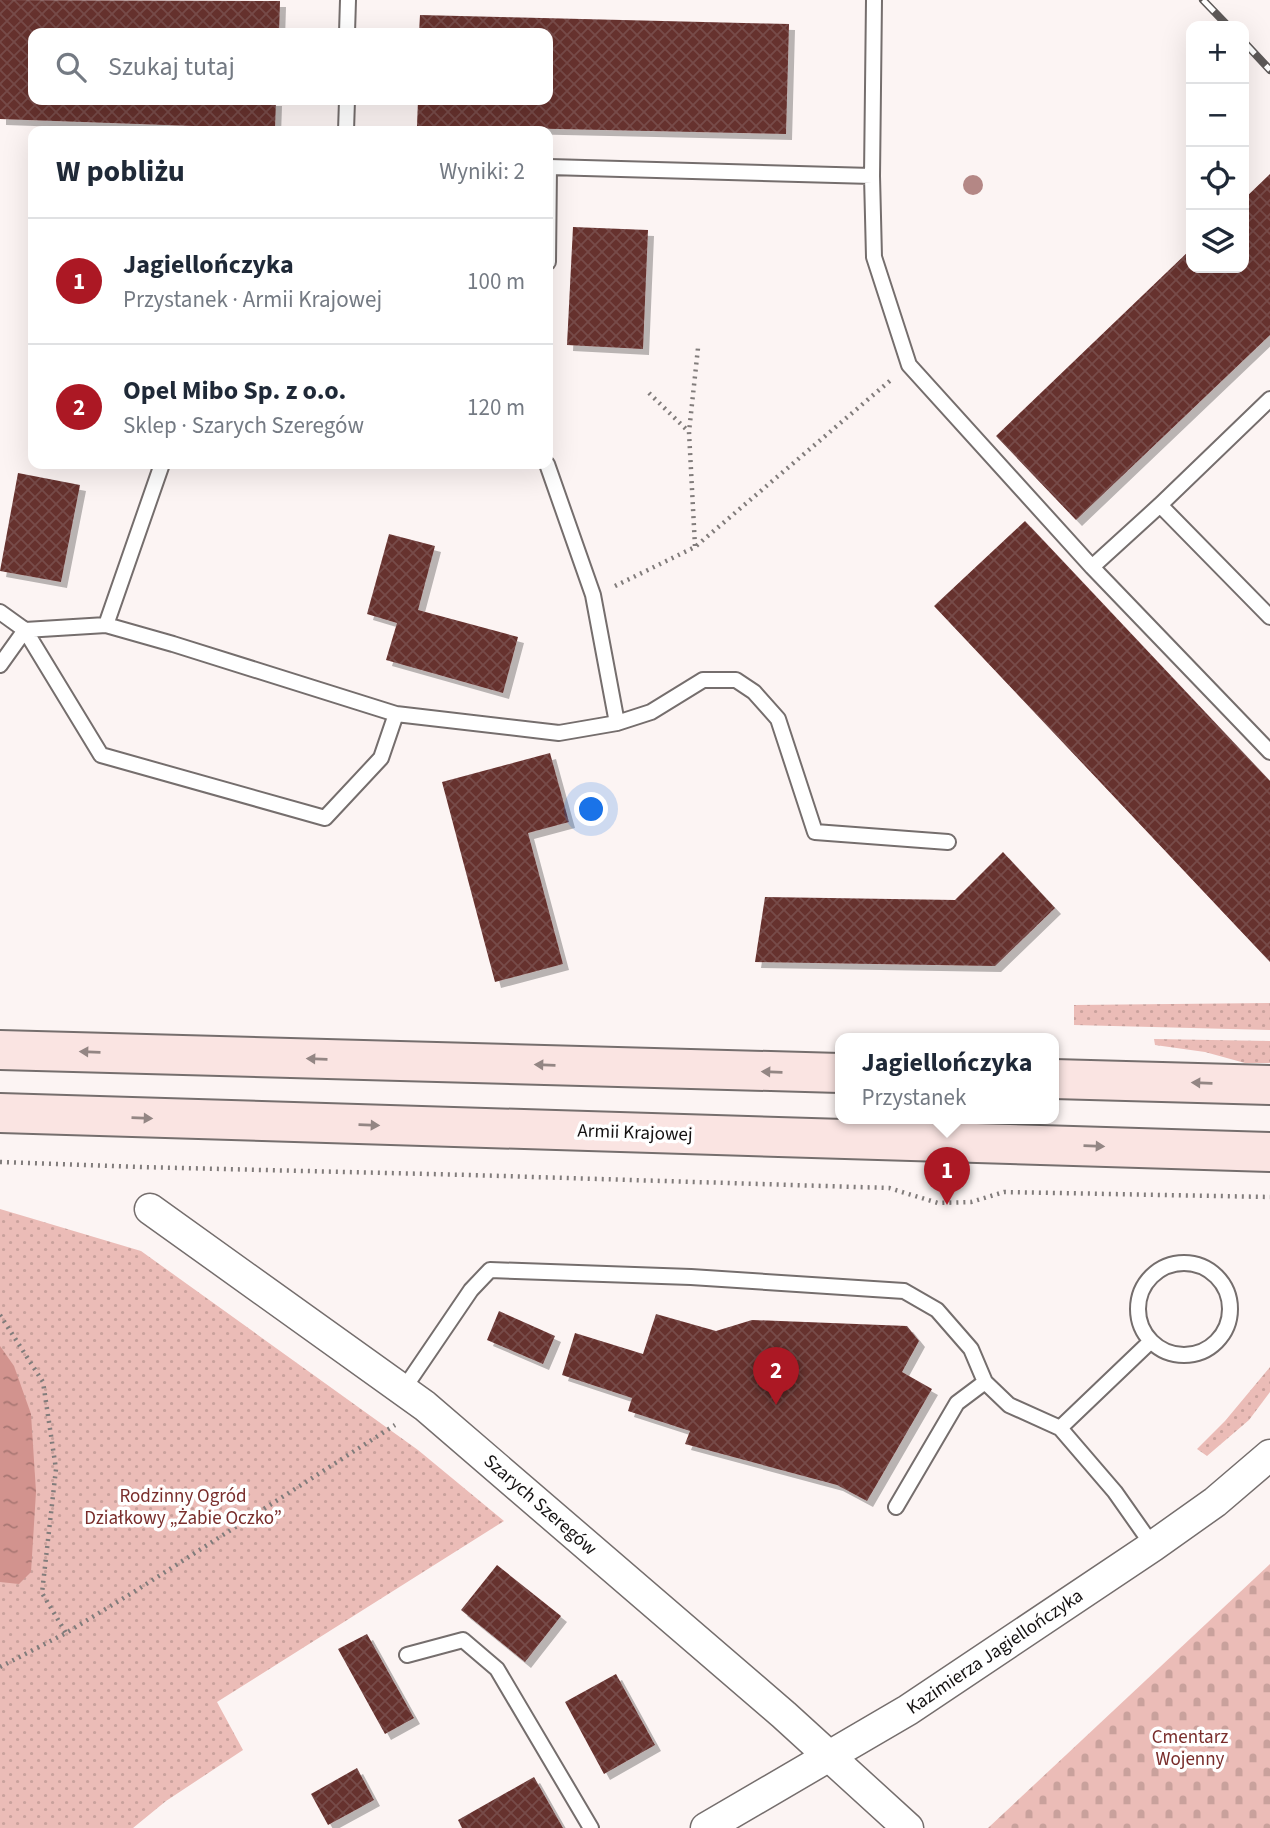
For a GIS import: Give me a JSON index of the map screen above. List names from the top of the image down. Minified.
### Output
{"streets":{"main road":["Armii Krajowej"],"street":["Szarych Szeregów","Kazimierza Jagiellończyka"]},"crossings":[["Szarych Szeregów","Kazimierza Jagiellończyka"]],"parks":["Rodzinny Ogród Działkowy „Żabie Oczko”","Cmentarz Wojenny"],"page":{"map_buttons":["+","−"],"search":"Szukaj tutaj","heading":["W pobliżu","Wyniki: 2"],"list":[{"mark":"1","name":"Jagiellończyka","note":"Przystanek · Armii Krajowej","value":"100 m"},{"mark":"2","name":"Opel Mibo Sp. z o.o.","note":"Sklep · Szarych Szeregów","value":"120 m"}],"popup":["Jagiellończyka","Przystanek"],"pins":["1","2"]}}
